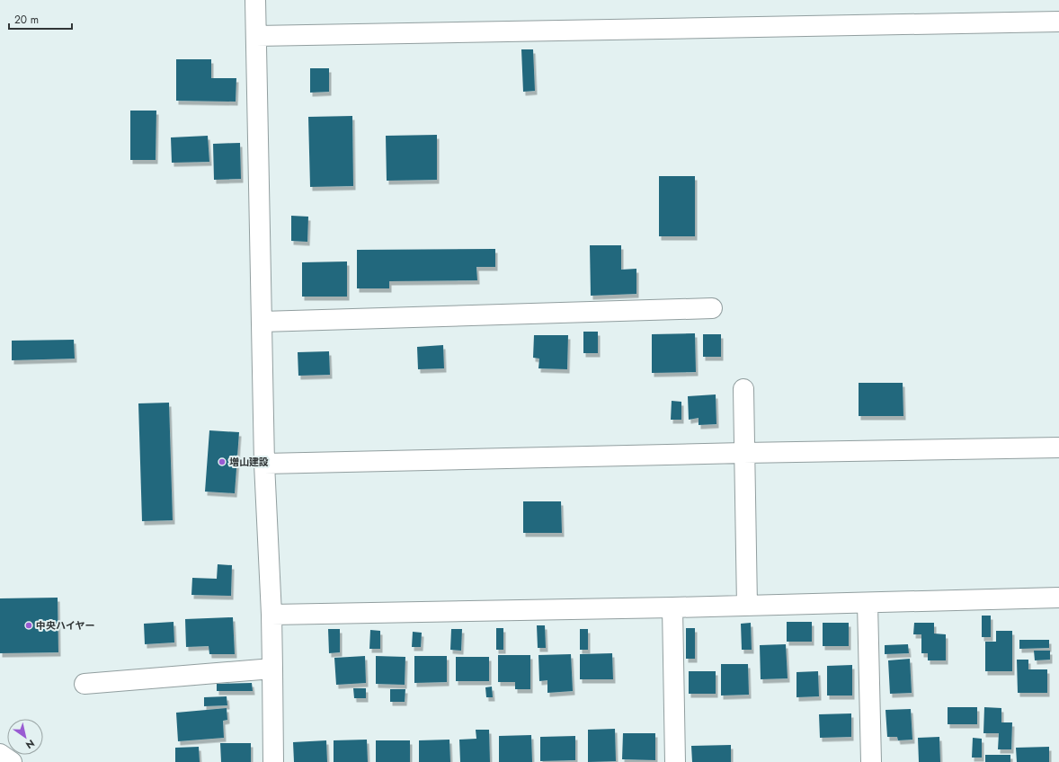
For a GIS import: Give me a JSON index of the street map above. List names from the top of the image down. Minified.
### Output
{"places":["増山建設","中央ハイヤー"],"scale_bar":"20 m","north":"bottom right"}
